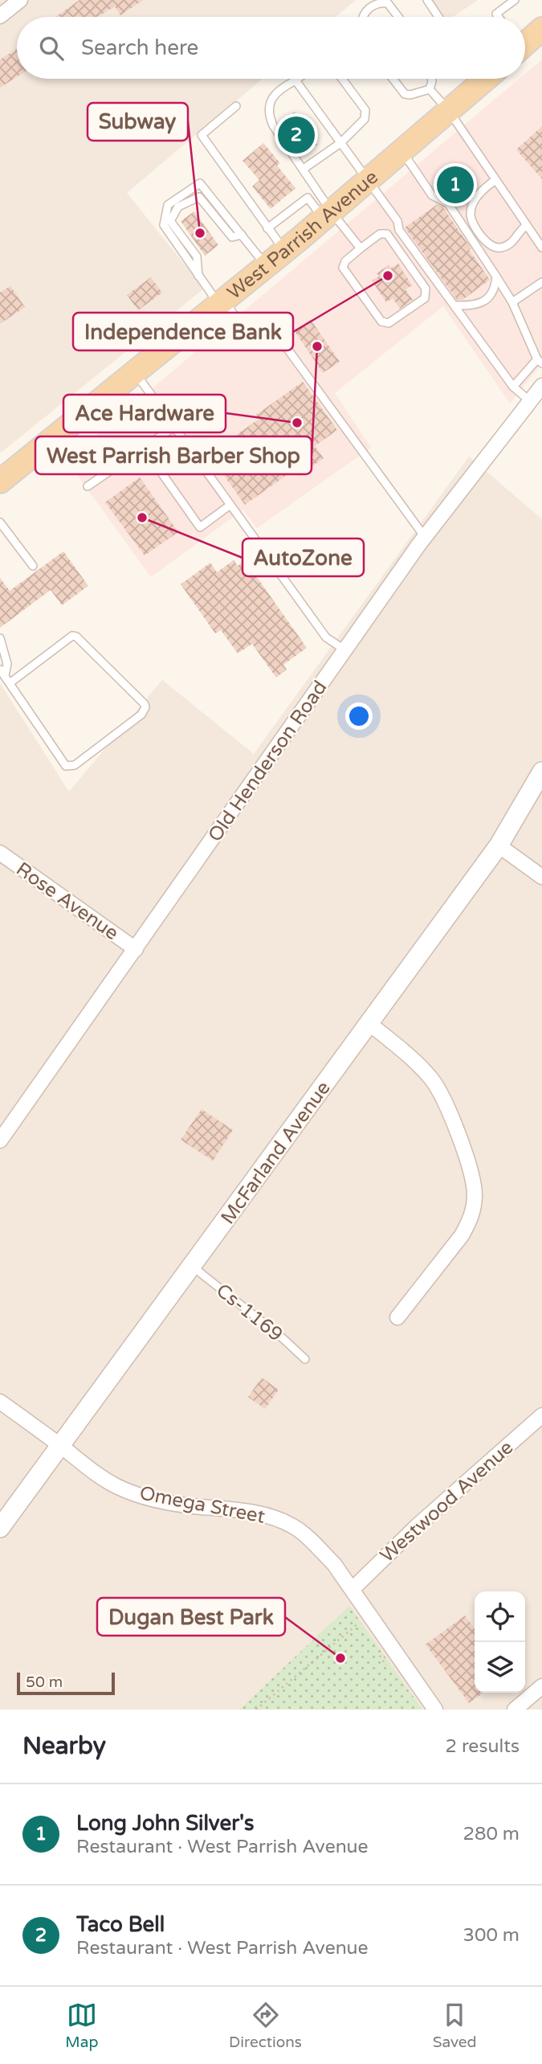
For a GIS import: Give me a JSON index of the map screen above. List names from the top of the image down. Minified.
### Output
{"streets":{"main road":["West Parrish Avenue"],"street":["Old Henderson Road","Rose Avenue","McFarland Avenue","Westwood Avenue","Omega Street"],"lane":["Cs-1169"]},"crossings":[["Old Henderson Road","Rose Avenue"],["McFarland Avenue","Cs-1169"],["McFarland Avenue","Omega Street"],["Westwood Avenue","Omega Street"]],"places":["Subway","Independence Bank","West Parrish Barber Shop","Ace Hardware","AutoZone","Dugan Best Park"],"scale_bar":"50 m","page":{"search":"Search here","pins":["2","1"],"scale":"50 m","heading":["Nearby","2 results"],"list":[{"mark":"1","name":"Long John Silver's","note":"Restaurant · West Parrish Avenue","value":"280 m"},{"mark":"2","name":"Taco Bell","note":"Restaurant · West Parrish Avenue","value":"300 m"}],"nav":["Map","Directions","Saved"]}}
